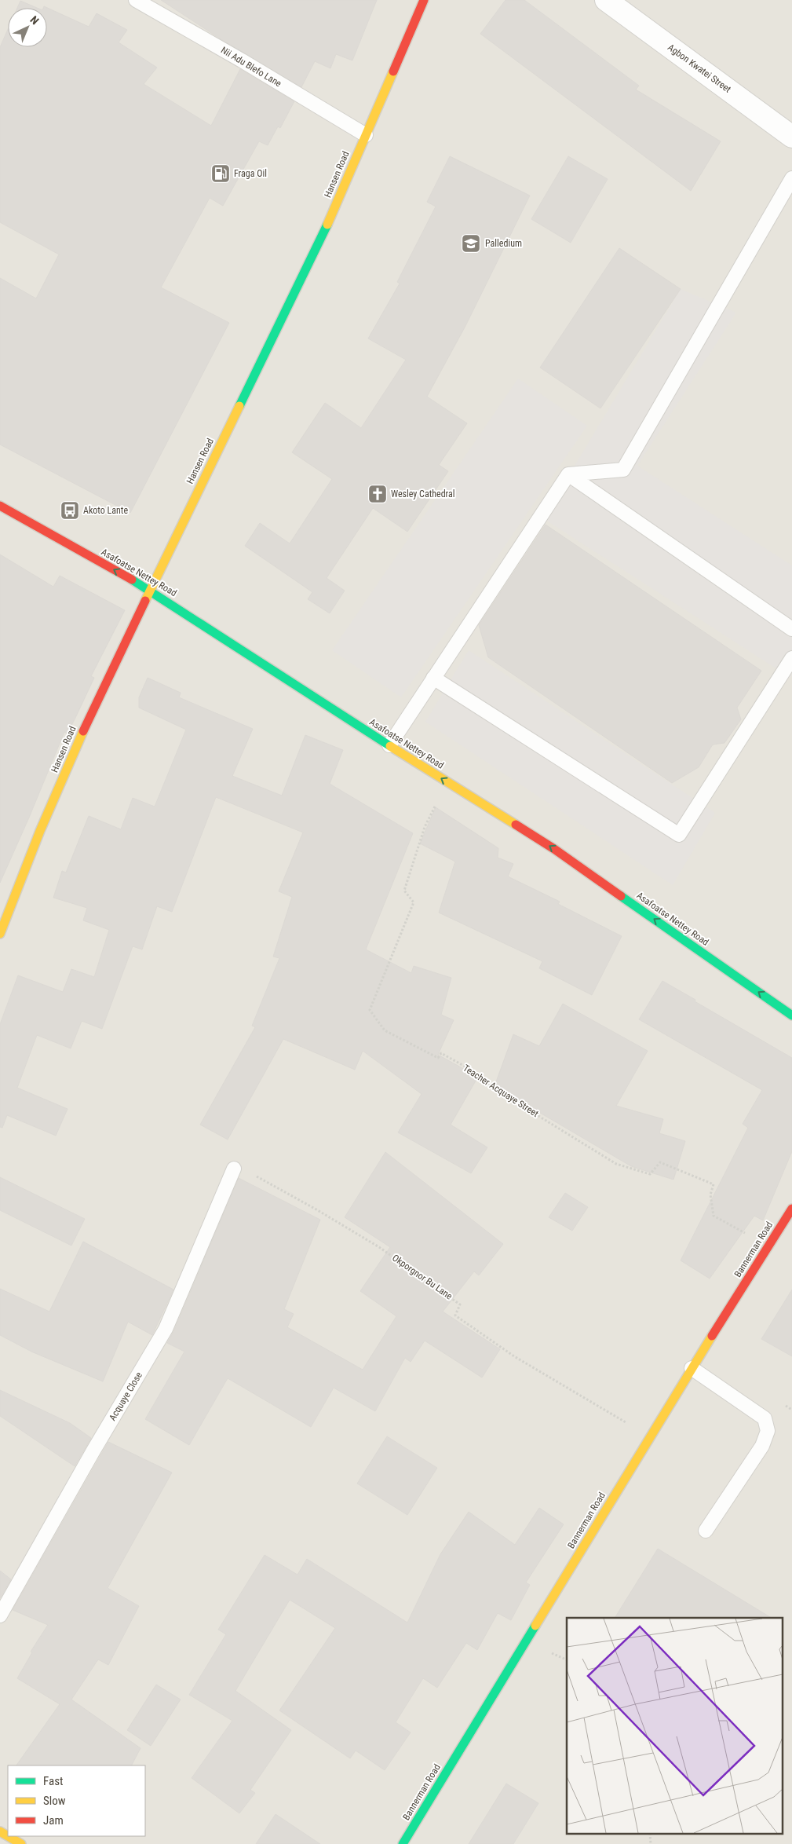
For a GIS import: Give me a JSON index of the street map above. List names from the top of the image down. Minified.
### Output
{"streets":{"street":["Agbon Kwatei Street","Hansen Road","Asafoatse Nettey Road","Bannerman Road"],"lane":["Nii Adu Blefo Lane","Acquaye Close"],"path":["Teacher Acquaye Street","Okporgnor Bu Lane"]},"crossings":[["Nii Adu Blefo Lane","Hansen Road"],["Hansen Road","Asafoatse Nettey Road"],["Asafoatse Nettey Road","Teacher Acquaye Street"],["Teacher Acquaye Street","Bannerman Road"],["Bannerman Road","Okporgnor Bu Lane"],["Okporgnor Bu Lane","Acquaye Close"]],"one_way":["Asafoatse Nettey Road"],"places":{"fuel station":["Fraga Oil"],"school or university":["Palledium"],"church":["Wesley Cathedral"],"bus stop":["Akoto Lante"]},"legend":["Fast","Slow","Jam"],"north":"top right"}
